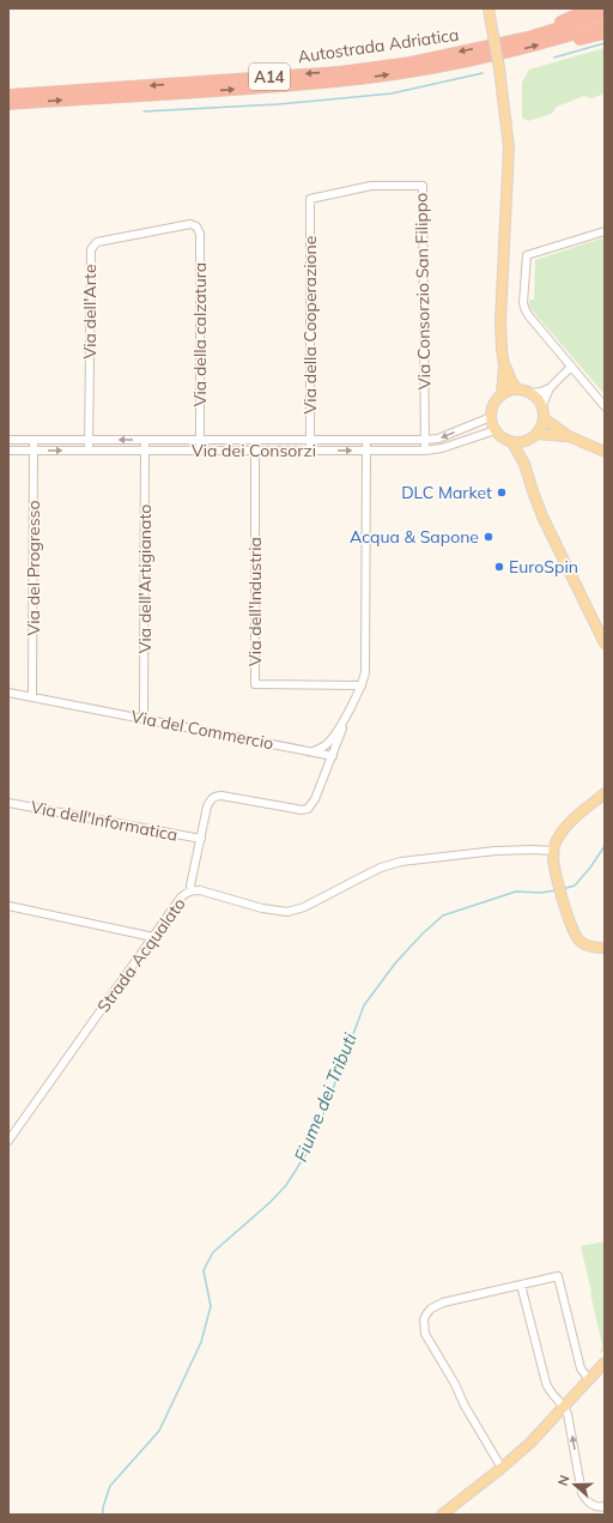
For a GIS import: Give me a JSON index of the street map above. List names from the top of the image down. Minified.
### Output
{"streets":{"highway":["Autostrada Adriatica","A14"],"street":["Via Consorzio San Filippo","Via dell'Arte","Via della Cooperazione","Via della calzatura","Via dei Consorzi","Via del Progresso","Via dell'Artigianato","Via dell'Industria","Via del Commercio","Via dell'Informatica","Strada Acqualato"]},"crossings":[["Via Consorzio San Filippo","Via della Cooperazione"],["Via Consorzio San Filippo","Via dei Consorzi"],["Via dell'Arte","Via della calzatura"],["Via dell'Arte","Via dei Consorzi"],["Via della Cooperazione","Via dei Consorzi"],["Via della calzatura","Via dei Consorzi"],["Via dei Consorzi","Via del Progresso"],["Via dei Consorzi","Via dell'Artigianato"],["Via dei Consorzi","Via dell'Industria"],["Via del Progresso","Via del Commercio"],["Via dell'Artigianato","Via del Commercio"],["Via del Commercio","Via dell'Informatica"],["Via dell'Informatica","Strada Acqualato"]],"water":["Fiume dei Tributi"],"places":["DLC Market","Acqua & Sapone","EuroSpin"],"north":"left"}
